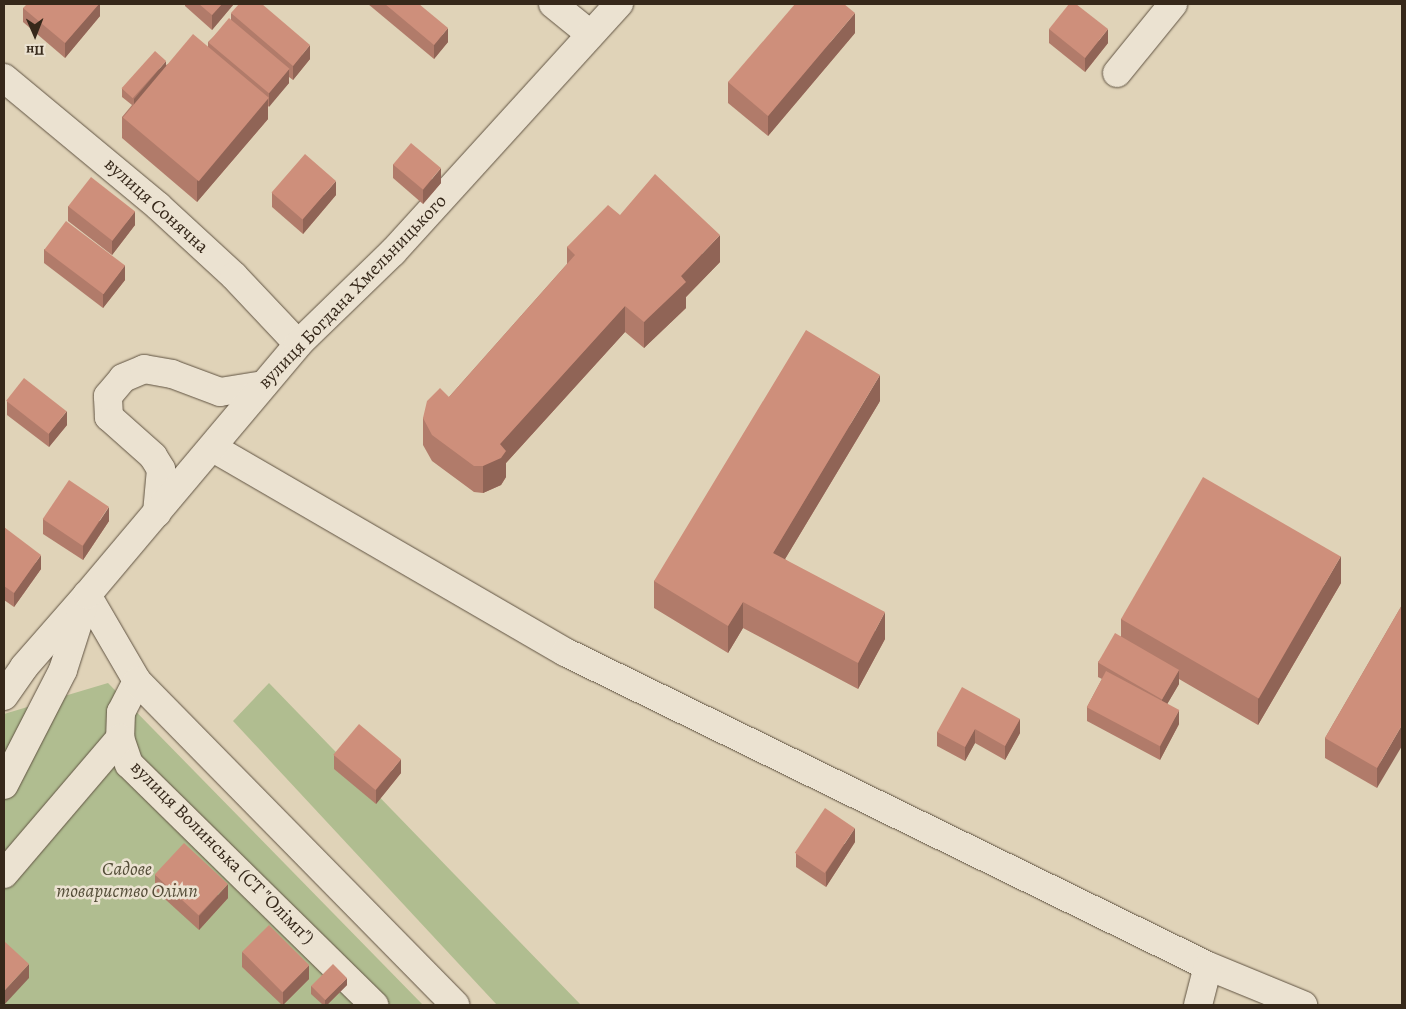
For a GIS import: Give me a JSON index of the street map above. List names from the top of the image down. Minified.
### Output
{"streets":{"street":["вулиця Сонячна","вулиця Богдана Хмельницького","вулиця Волинська (СТ \"Олімп\")"]},"crossings":[["вулиця Сонячна","вулиця Богдана Хмельницького"]],"parks":["Садове товариство Олімп"],"north":"bottom"}
